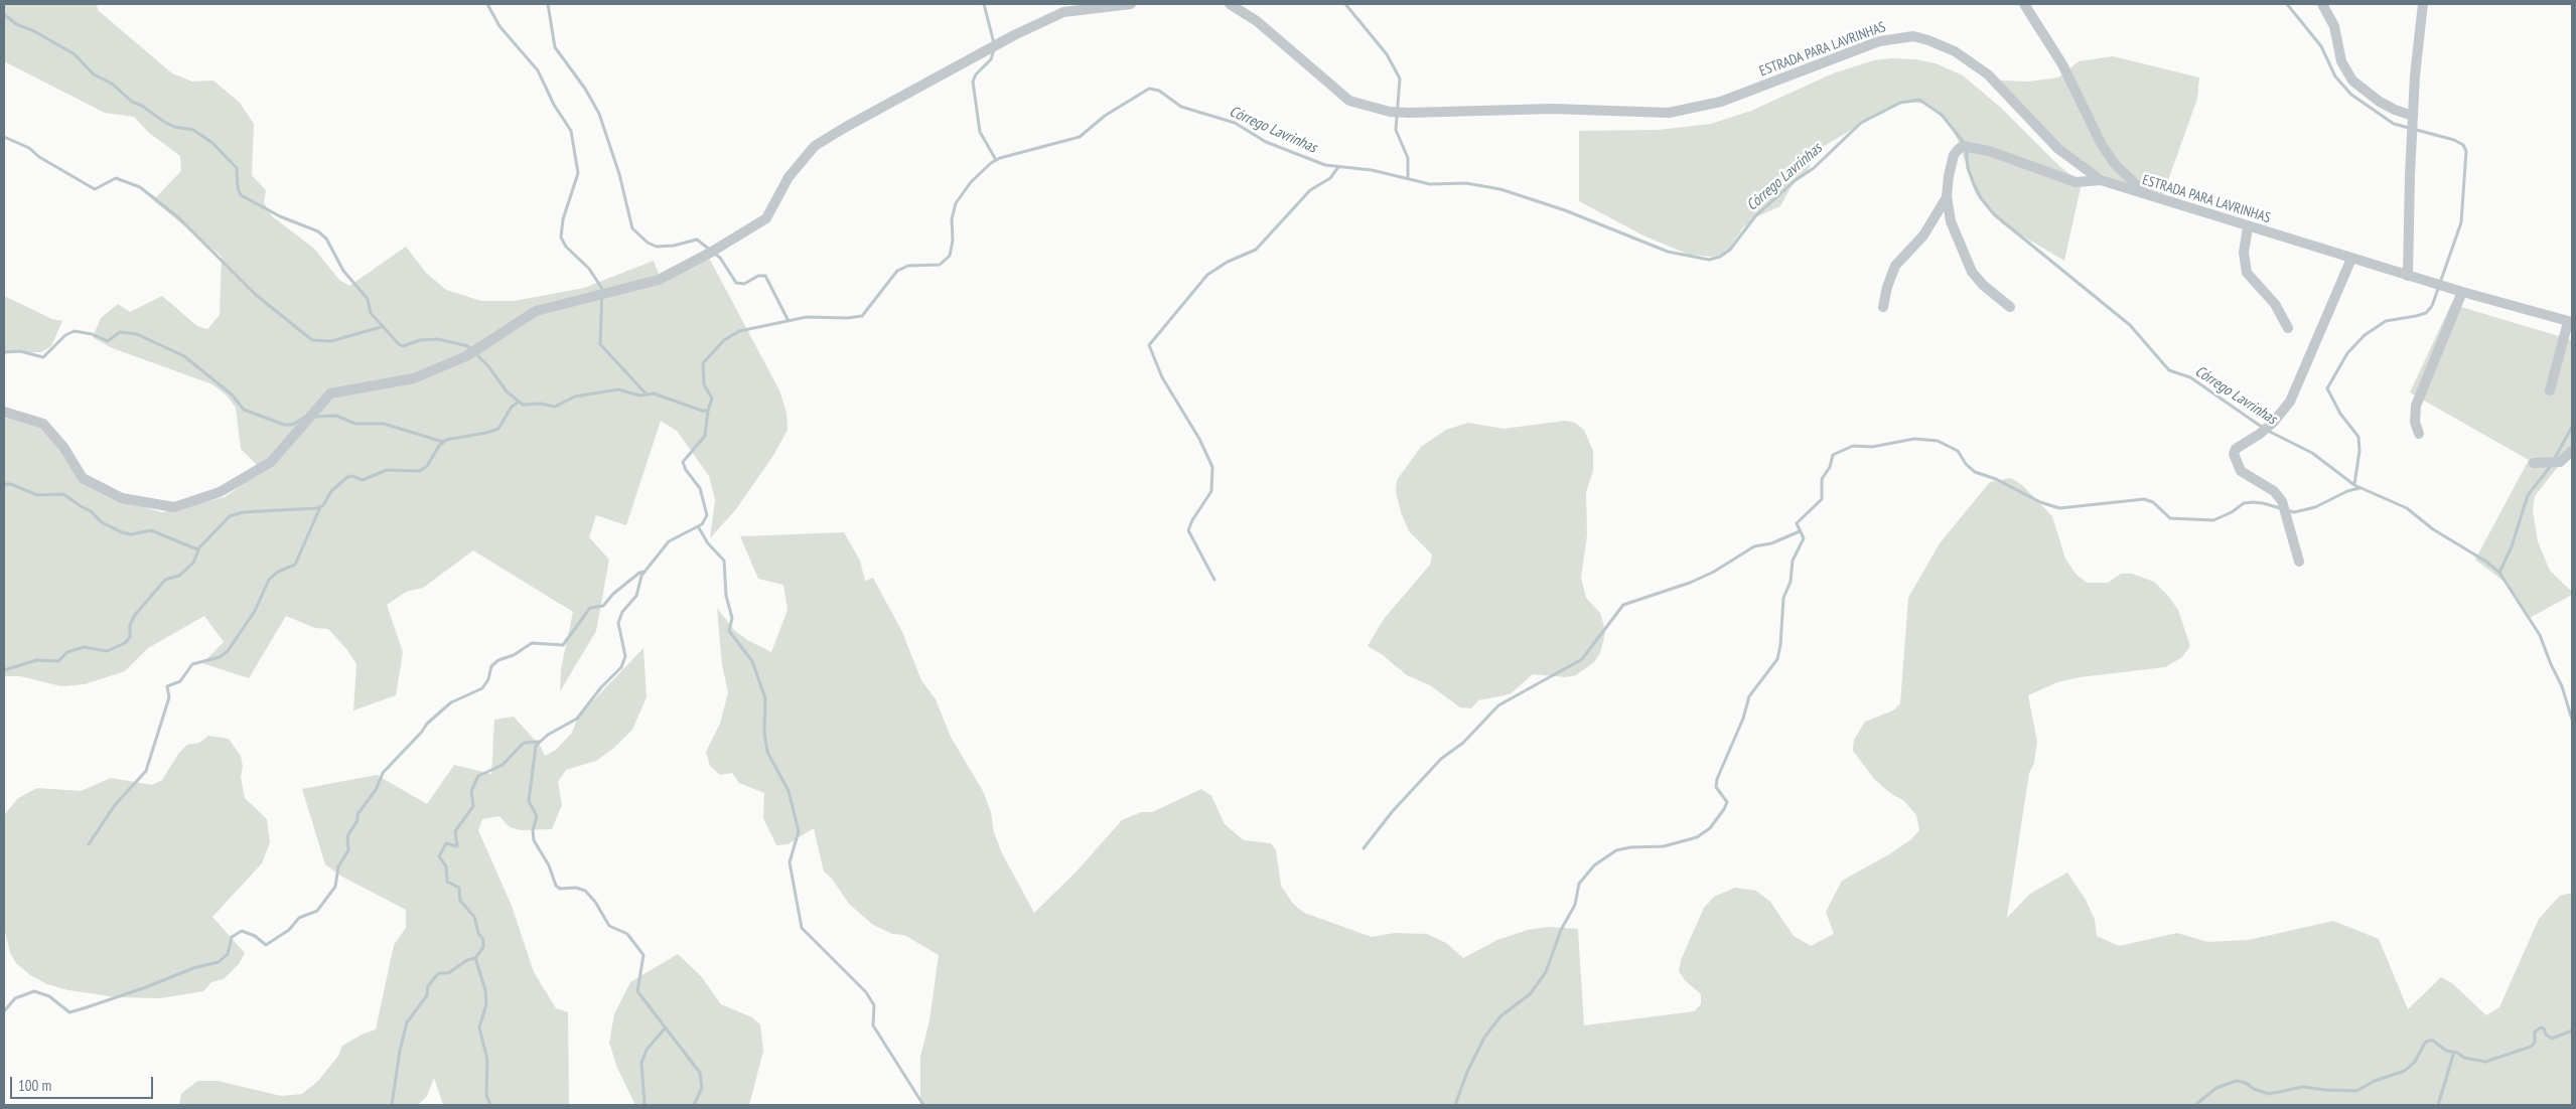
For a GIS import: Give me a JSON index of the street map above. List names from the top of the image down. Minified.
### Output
{"streets":{"street":["ESTRADA PARA LAVRINHAS"]},"water":["Córrego Lavrinhas"],"scale_bar":"100 m"}
